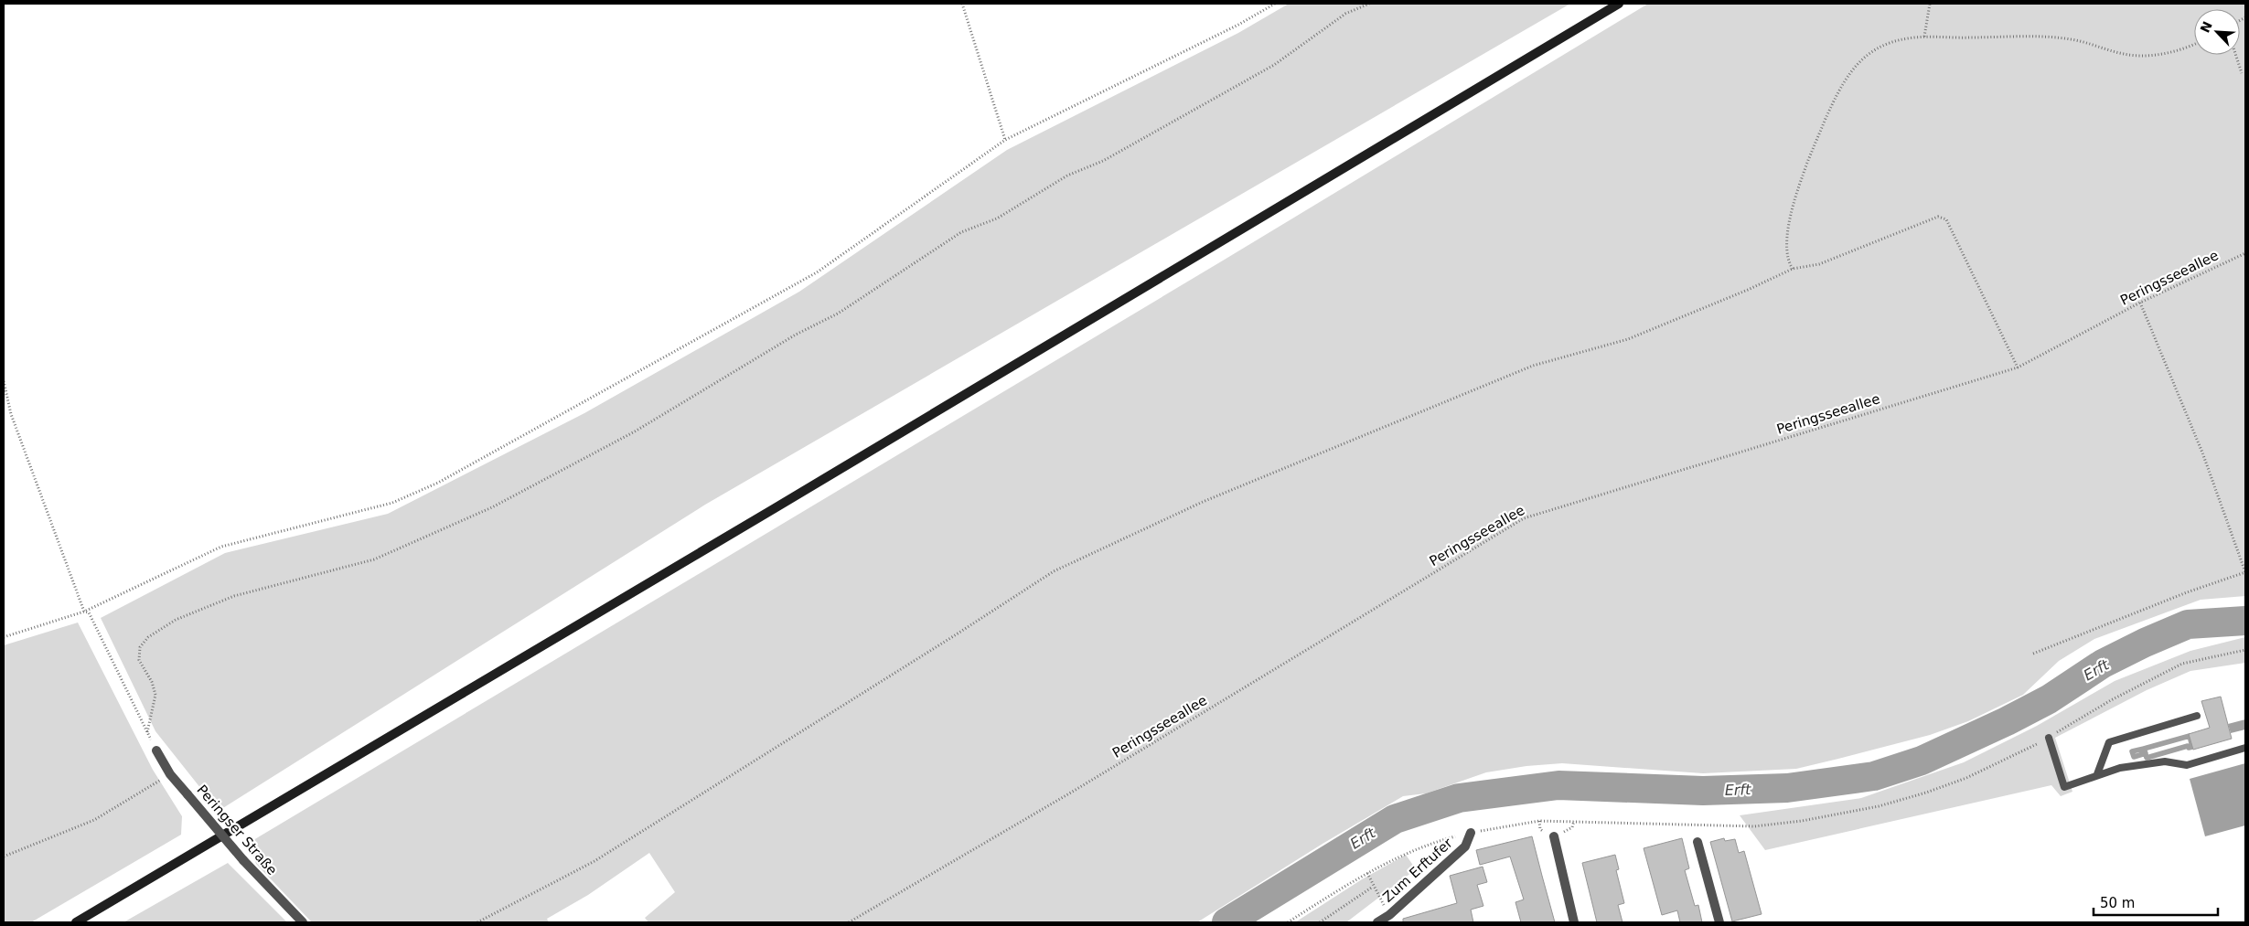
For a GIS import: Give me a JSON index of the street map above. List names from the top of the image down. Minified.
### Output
{"streets":{"street":["Peringser Straße","Zum Erftufer"],"path":["Peringsseeallee"]},"water":["Erft"],"scale_bar":"50 m","north":"top left"}
